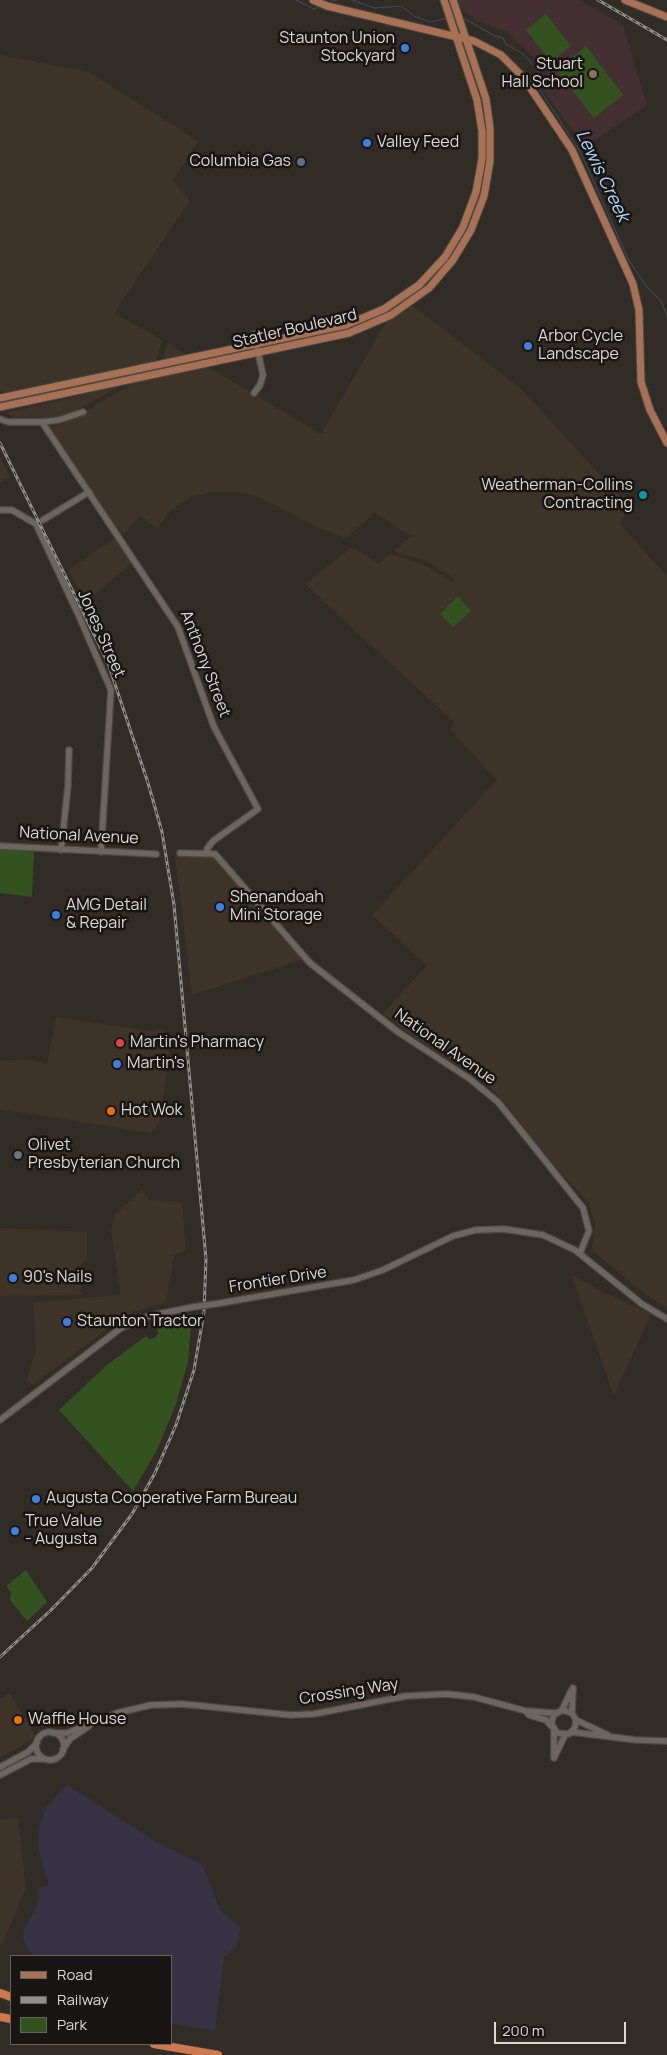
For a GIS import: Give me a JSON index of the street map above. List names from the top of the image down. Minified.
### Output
{"streets":{"main road":["Statler Boulevard"],"street":["Jones Street","Anthony Street","National Avenue","Frontier Drive","Crossing Way"]},"crossings":[["Jones Street","National Avenue"],["Anthony Street","National Avenue"],["National Avenue","Frontier Drive"]],"water":["Lewis Creek"],"places":["Staunton Union Stockyard","Stuart Hall School","Valley Feed","Columbia Gas","Arbor Cycle Landscape","Weatherman-Collins Contracting","Shenandoah Mini Storage","AMG Detail & Repair","Martin's Pharmacy","Martin's","Hot Wok","Olivet Presbyterian Church","90's Nails","Staunton Tractor","Augusta Cooperative Farm Bureau","True Value - Augusta","Waffle House"],"legend":["Road","Railway","Park"],"scale_bar":"200 m"}
